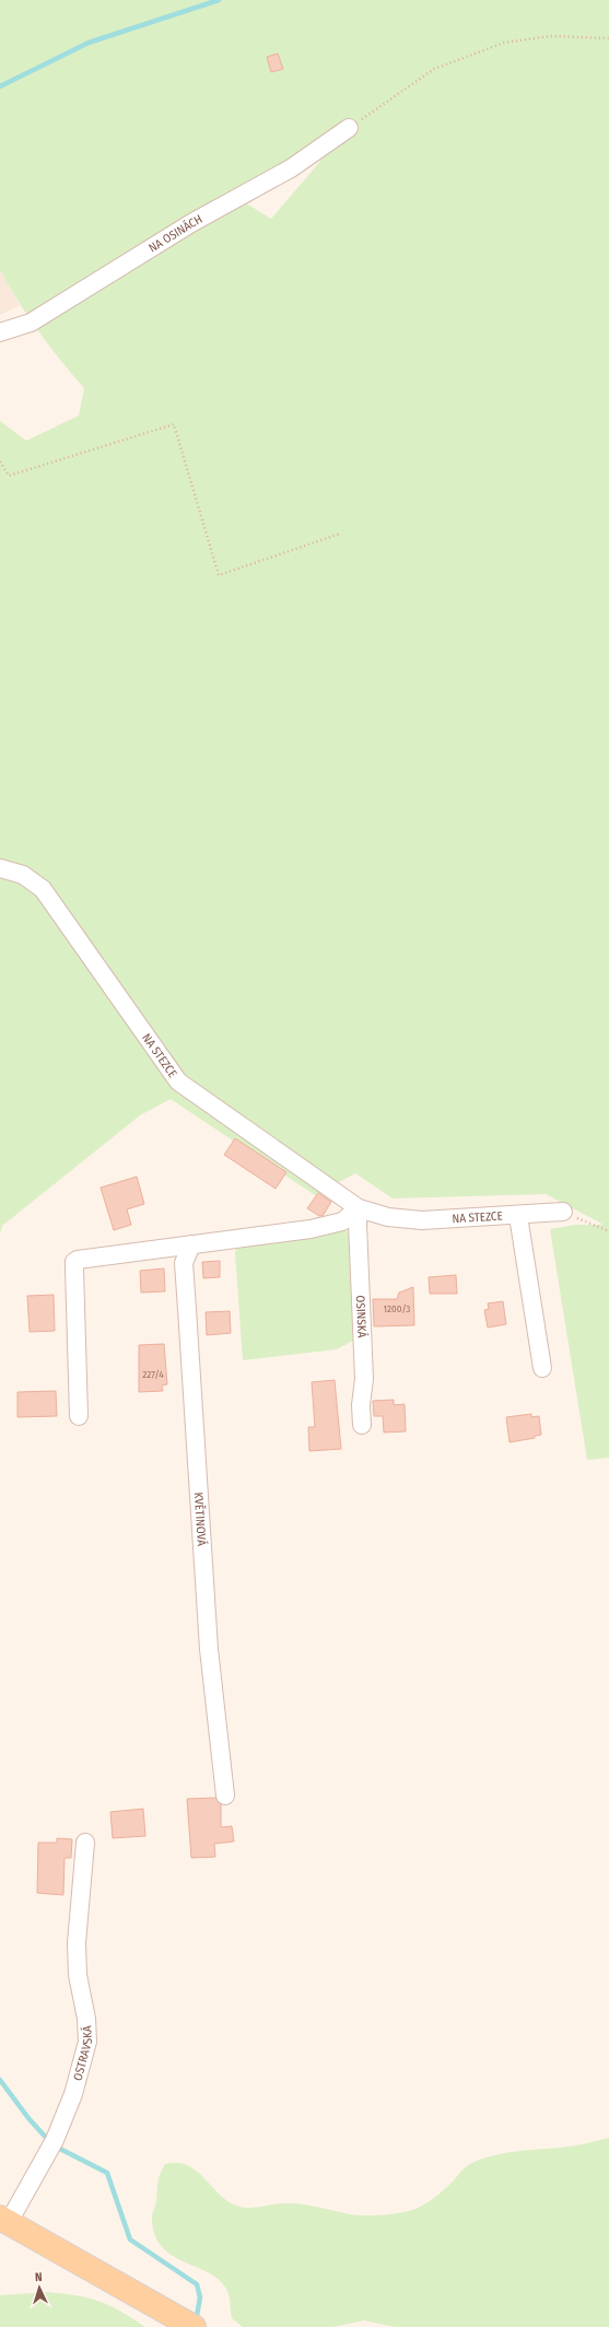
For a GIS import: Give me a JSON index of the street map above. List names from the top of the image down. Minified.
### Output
{"streets":{"main road":["OSTRAVSKÁ"],"street":["NA OSINÁCH","NA STEZCE","OSINSKÁ","KVĚTINOVÁ"]},"crossings":[["NA STEZCE","OSINSKÁ"]],"house_numbers":["1200/3","227/4"],"north":"top"}
